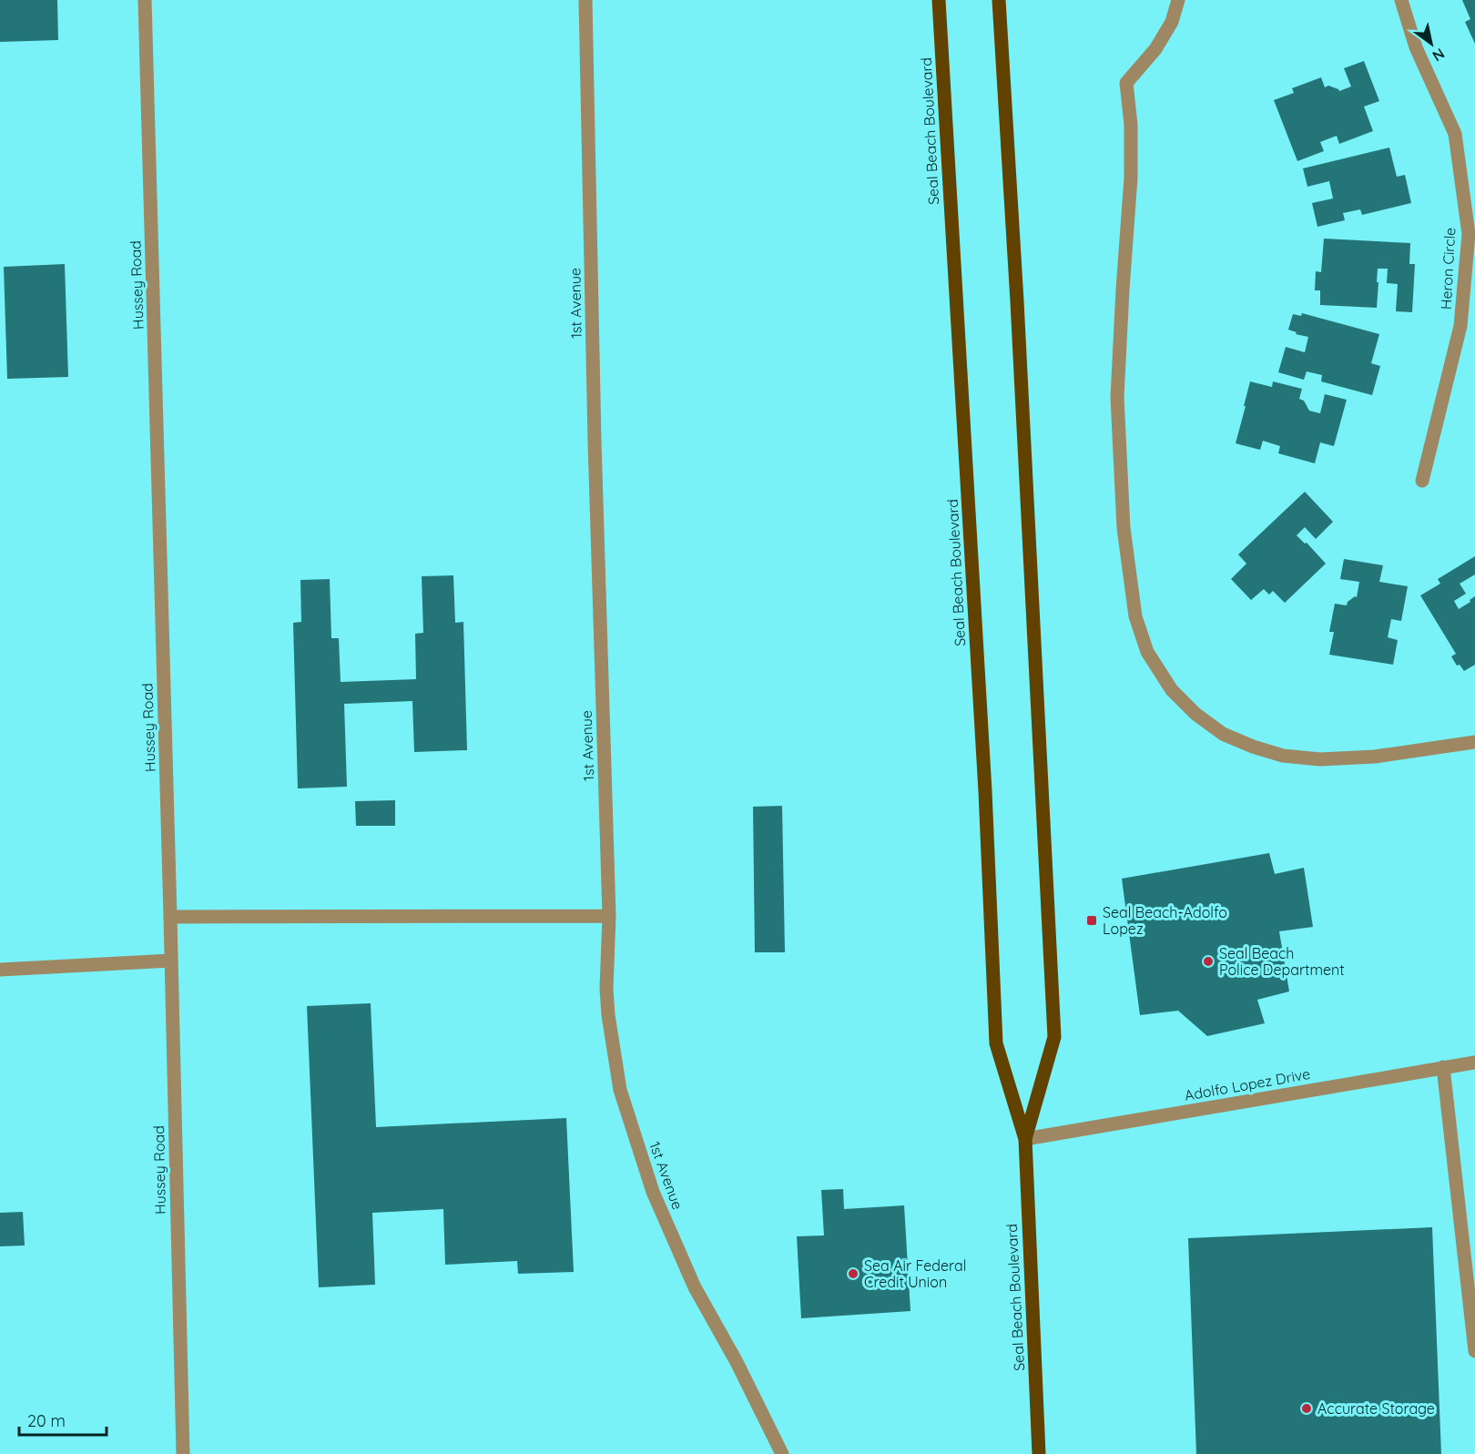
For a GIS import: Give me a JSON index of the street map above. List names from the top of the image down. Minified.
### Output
{"streets":{"main road":["Seal Beach Boulevard"],"street":["Heron Circle","Hussey Road","1st Avenue","Adolfo Lopez Drive"]},"crossings":[["Seal Beach Boulevard","Adolfo Lopez Drive"]],"places":{"transit":["Seal Beach-Adolfo Lopez"],"other":["Seal Beach Police Department","Sea Air Federal Credit Union","Accurate Storage"]},"scale_bar":"20 m","north":"bottom right"}
